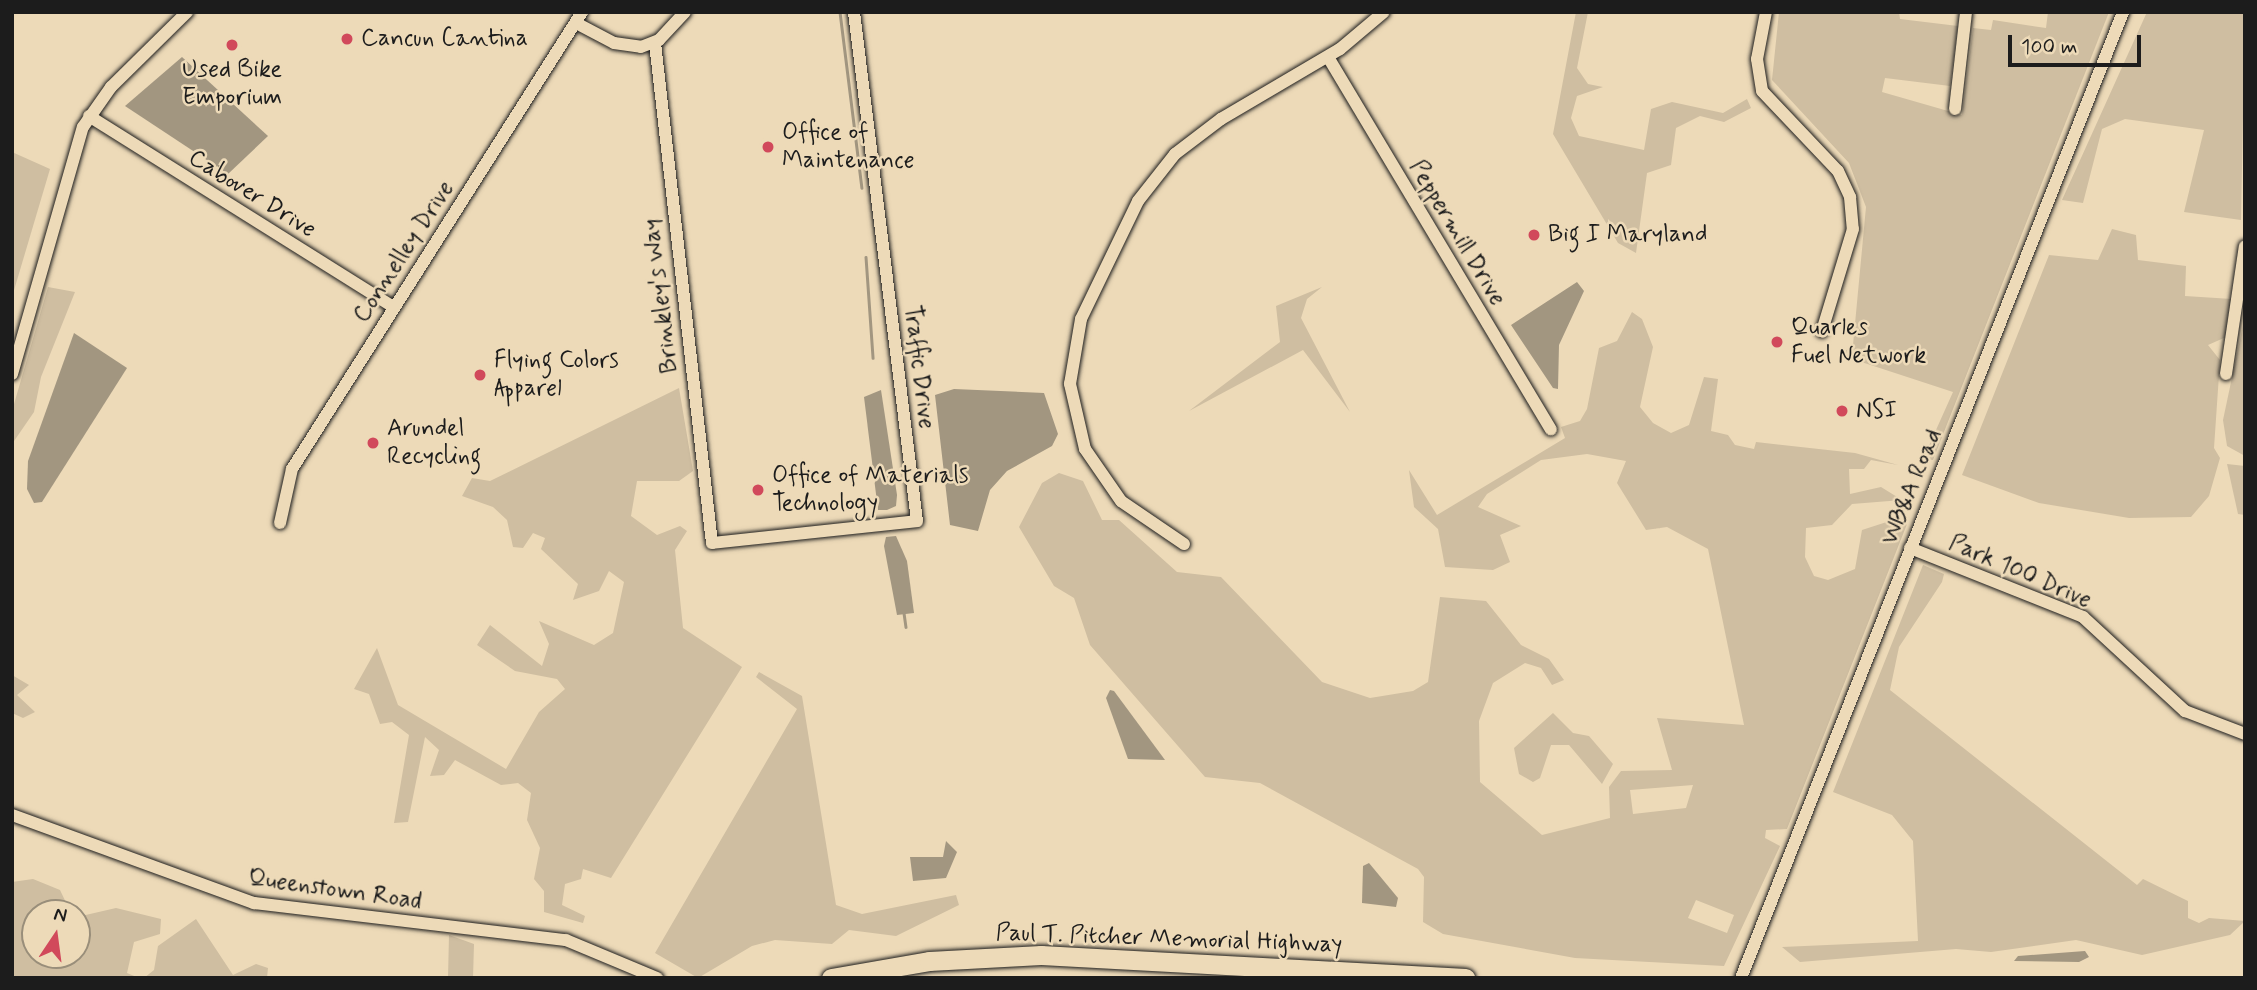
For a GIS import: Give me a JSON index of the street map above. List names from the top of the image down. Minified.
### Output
{"streets":{"highway":["Paul T. Pitcher Memorial Highway"],"street":["Cabover Drive","Peppermill Drive","Connelley Drive","Brinkley's Way","Traffic Drive","WB&A Road","Park 100 Drive","Queenstown Road"]},"crossings":[["Cabover Drive","Connelley Drive"],["Brinkley's Way","Traffic Drive"],["WB&A Road","Park 100 Drive"]],"places":["Cancun Cantina","Used Bike Emporium","Office of Maintenance","Big I Maryland","Quarles Fuel Network","Flying Colors Apparel","NSI","Arundel Recycling","Office of Materials Technology"],"scale_bar":"100 m","north":"top"}
